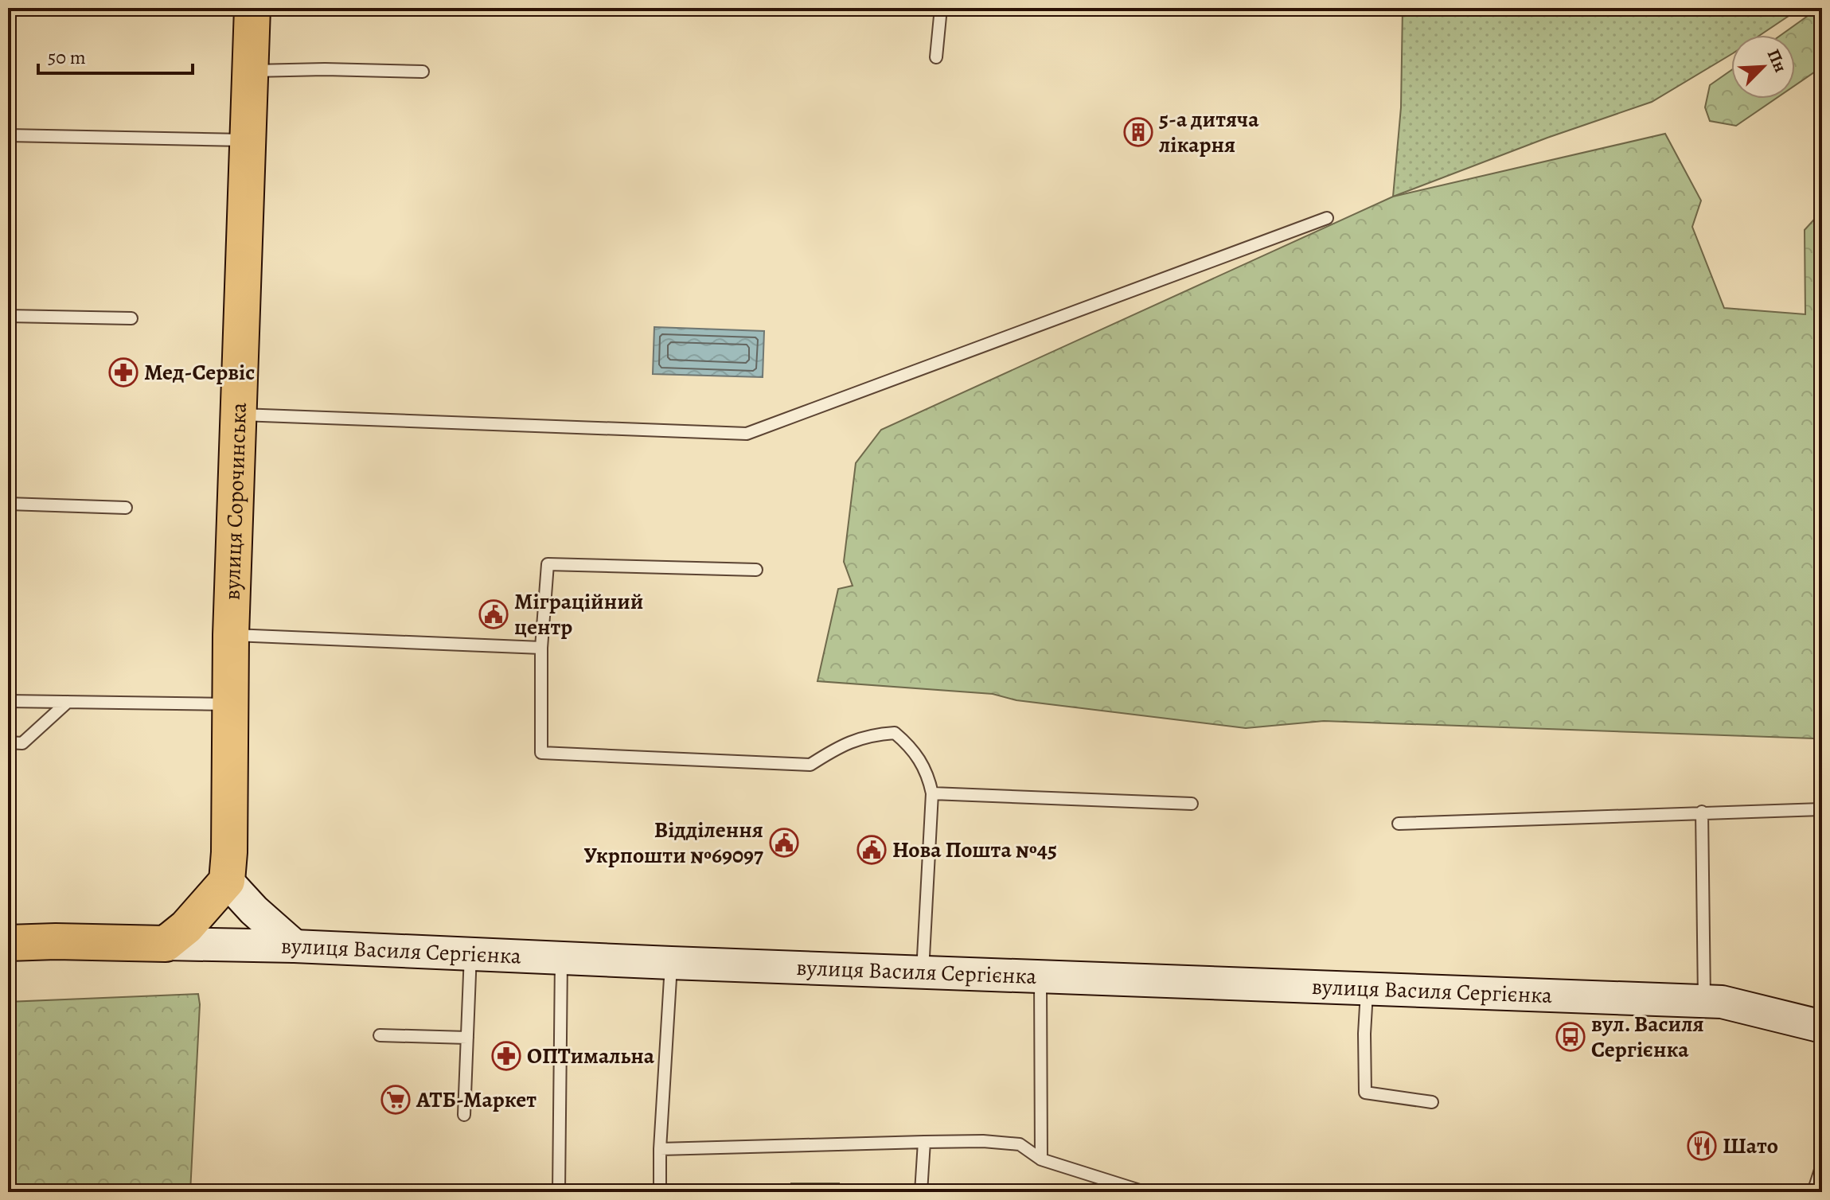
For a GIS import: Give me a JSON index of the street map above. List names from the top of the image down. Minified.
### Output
{"streets":{"main road":["вулиця Сорочинська","вулиця Василя Сергієнка"]},"places":{"building":["5-а дитяча лікарня"],"pharmacy":["Мед-Сервіс","ОПТимальна"],"public building":["Міграційний центр","Відділення Укрпошти №69097","Нова Пошта №45"],"bus stop":["вул. Василя Сергієнка"],"supermarket":["АТБ-Маркет"],"restaurant":["Шато"]},"scale_bar":"50 m","north":"top right"}
